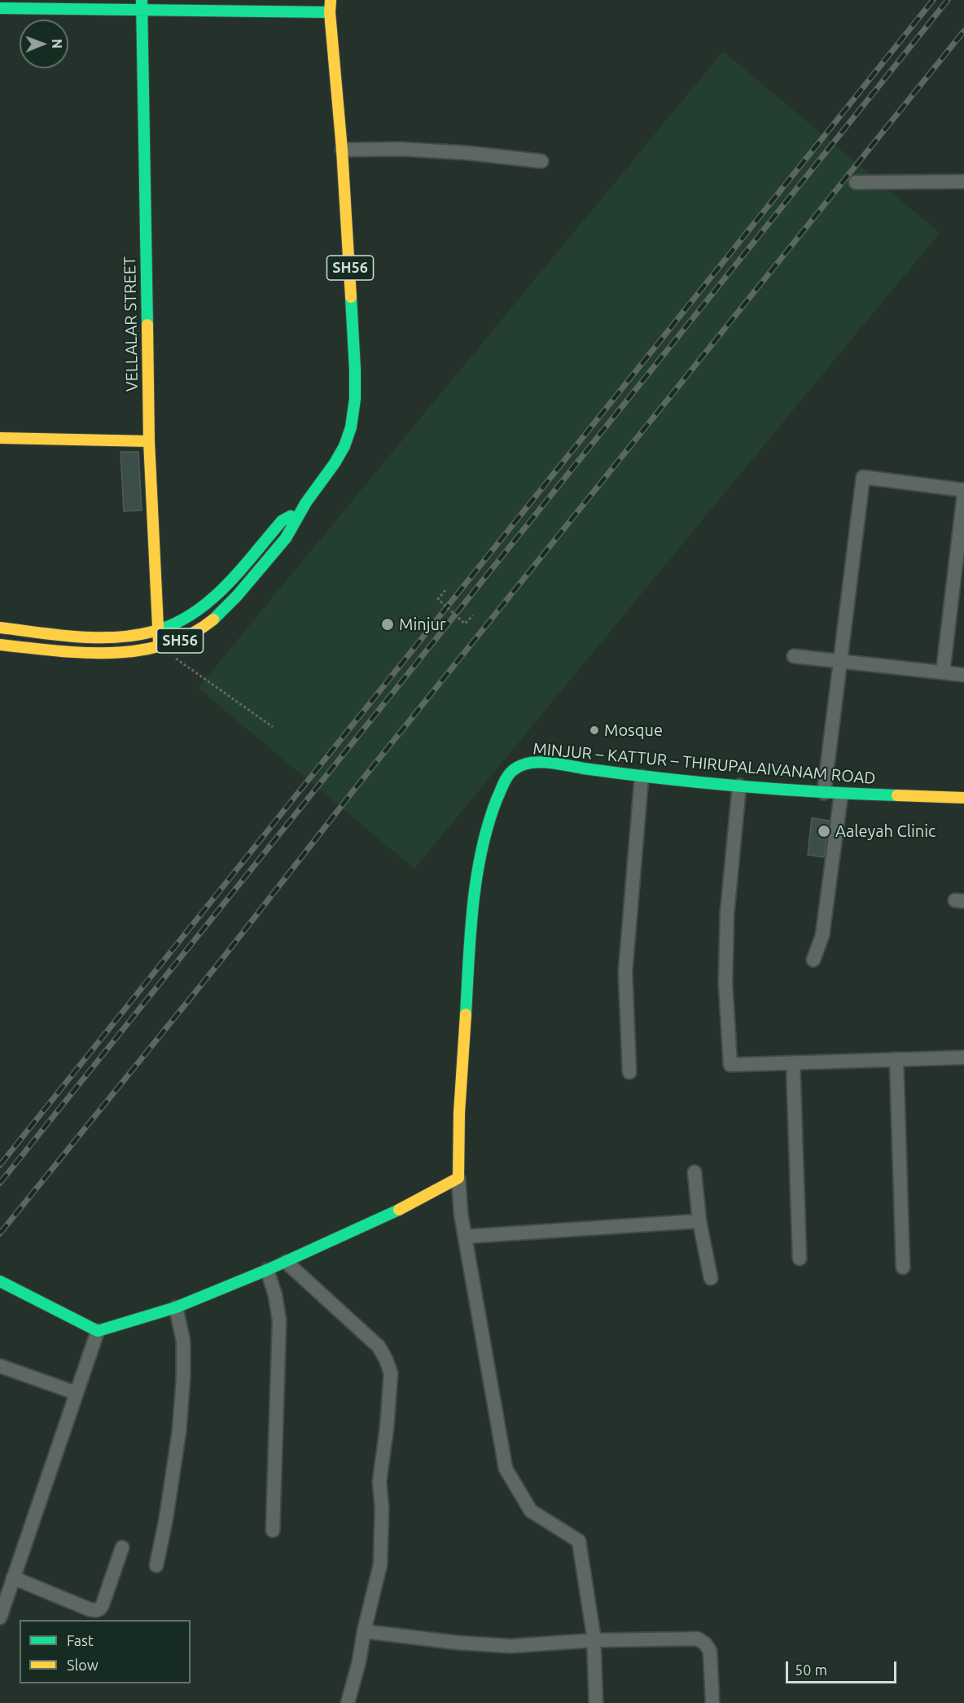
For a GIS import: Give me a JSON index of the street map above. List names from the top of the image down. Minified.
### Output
{"streets":{"main road":["SH56","VELLALAR STREET","MINJUR – KATTUR – THIRUPALAIVANAM ROAD"]},"crossings":[["SH56","VELLALAR STREET"]],"places":["Minjur","Mosque","Aaleyah Clinic"],"legend":["Fast","Slow"],"scale_bar":"50 m","north":"right"}
